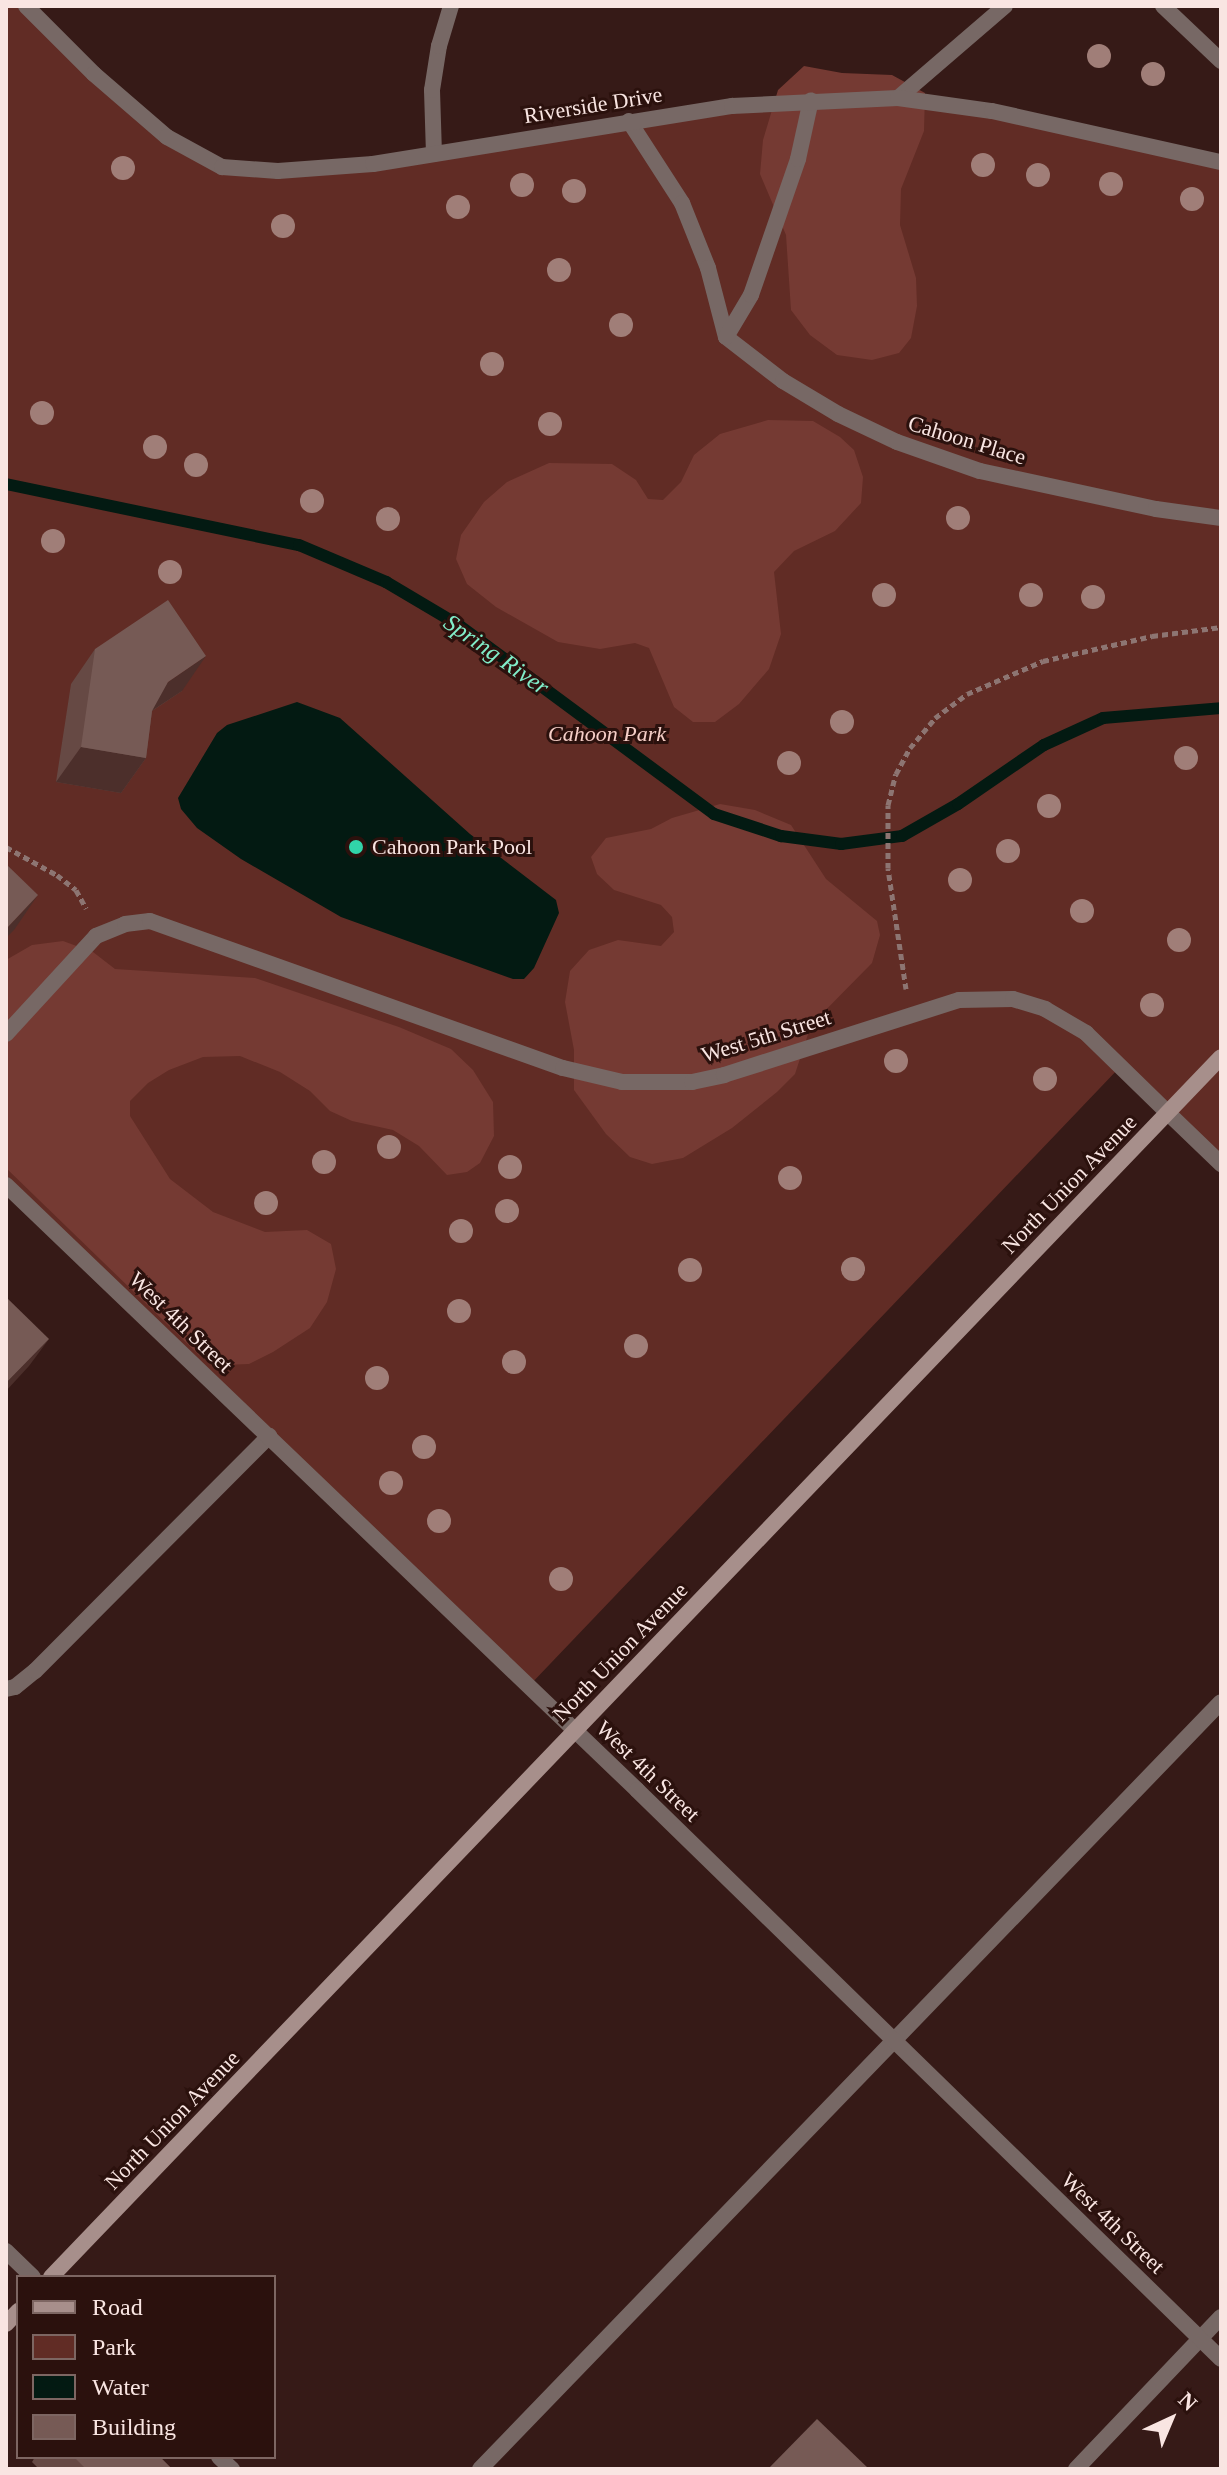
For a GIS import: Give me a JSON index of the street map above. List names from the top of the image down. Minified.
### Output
{"streets":{"main road":["North Union Avenue"],"street":["Riverside Drive","Cahoon Place","West 5th Street","West 4th Street"]},"crossings":[["West 5th Street","North Union Avenue"],["North Union Avenue","West 4th Street"]],"water":["Spring River"],"parks":["Cahoon Park"],"places":["Cahoon Park Pool"],"legend":["Road","Park","Water","Building"],"north":"top right"}
